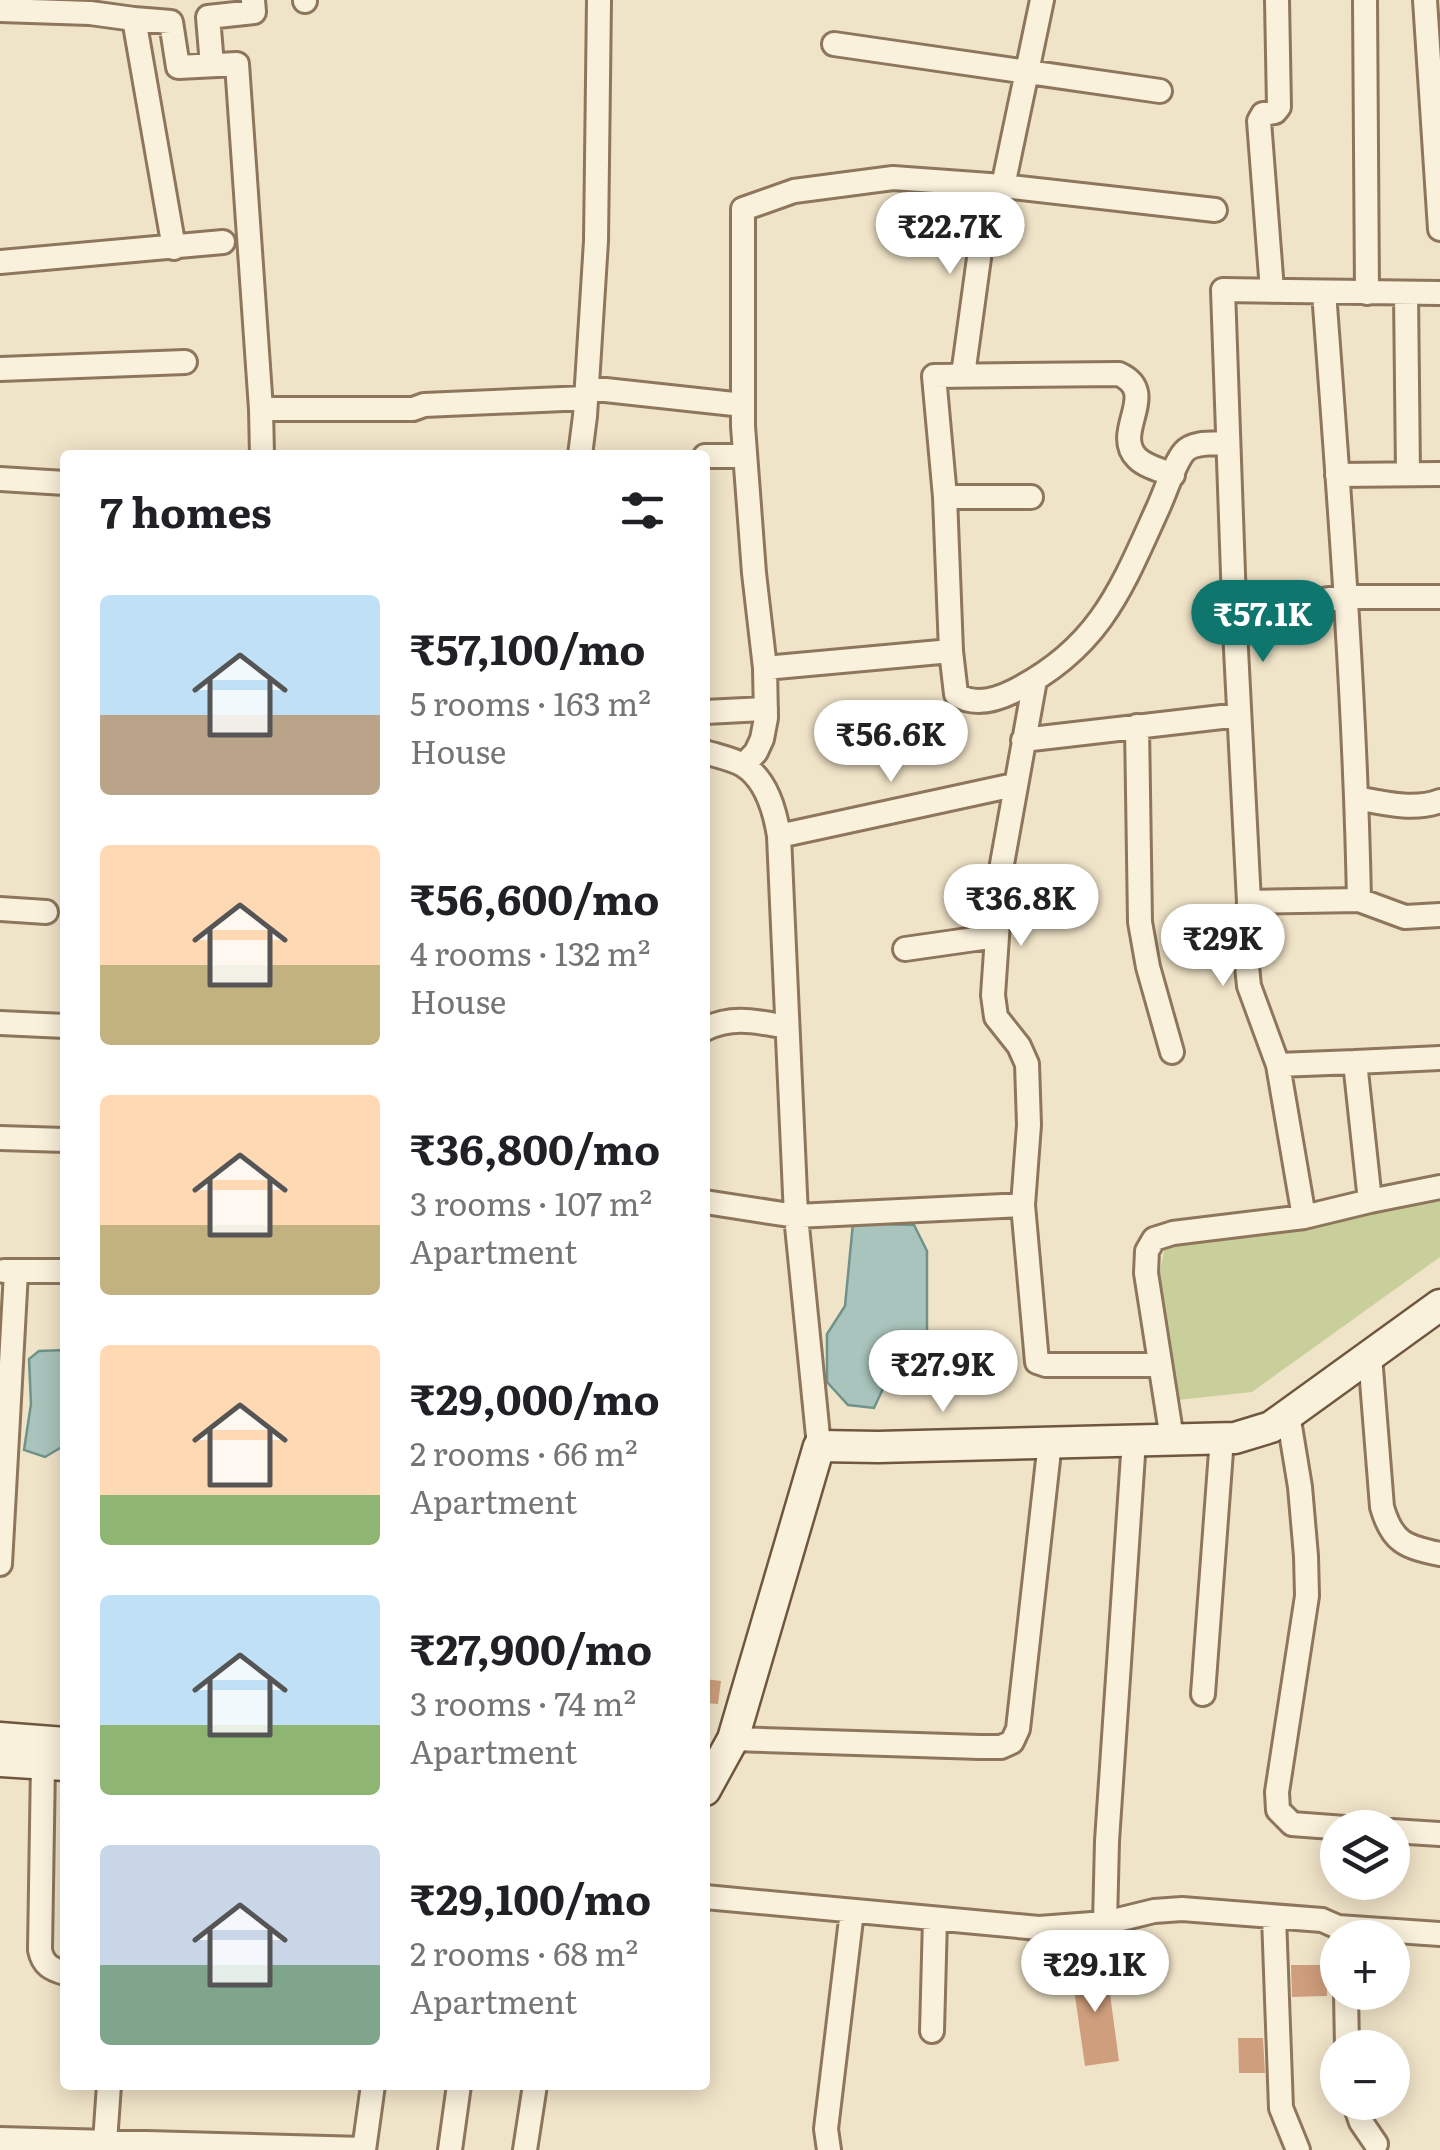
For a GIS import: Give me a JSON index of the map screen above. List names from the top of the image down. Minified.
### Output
{"page":{"price":["₹22.7K","₹57.1K","₹56.6K","₹36.8K","₹29K","₹27.9K","₹29.1K"],"heading":"7 homes","list":[{"name":"₹57,100/mo","note":"5 rooms · 163 m² · House"},{"name":"₹56,600/mo","note":"4 rooms · 132 m² · House"},{"name":"₹36,800/mo","note":"3 rooms · 107 m² · Apartment"},{"name":"₹29,000/mo","note":"2 rooms · 66 m² · Apartment"},{"name":"₹27,900/mo","note":"3 rooms · 74 m² · Apartment"},{"name":"₹29,100/mo","note":"2 rooms · 68 m² · Apartment"}],"map_buttons":["+","−"]}}
